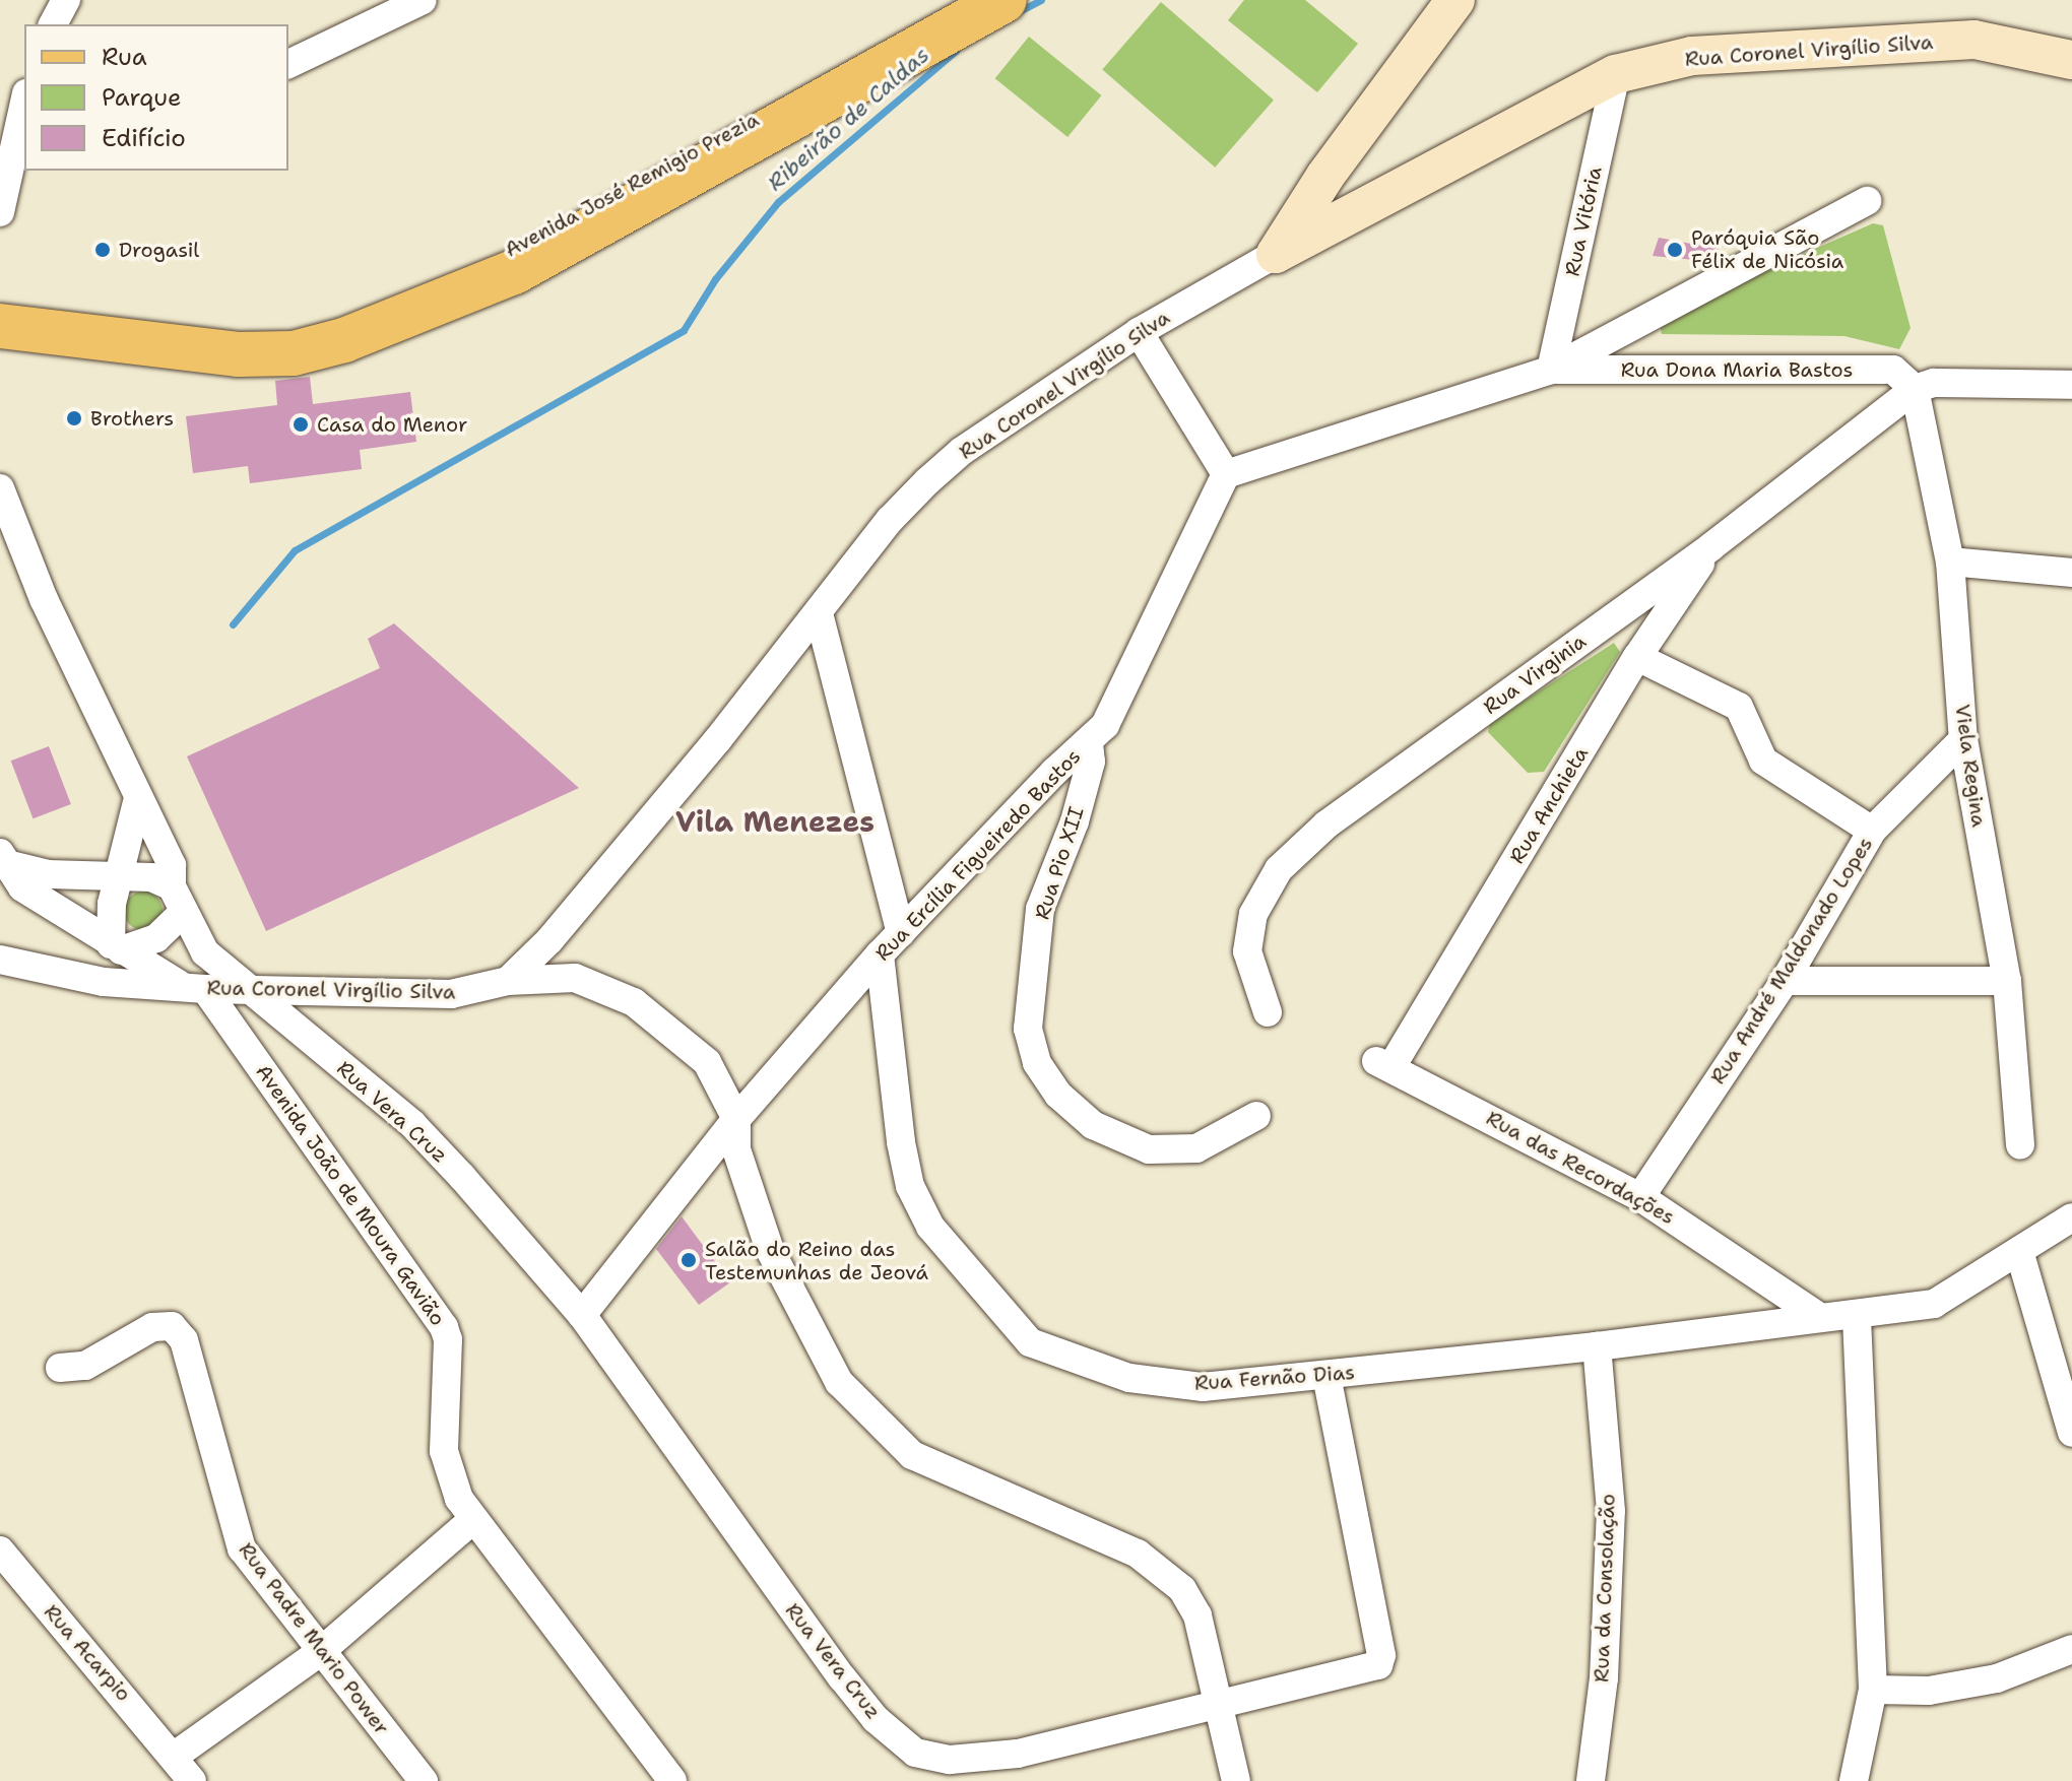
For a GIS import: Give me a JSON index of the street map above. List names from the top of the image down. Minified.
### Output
{"streets":{"main road":["Avenida José Remigio Prezia"],"street":["Rua Coronel Virgílio Silva","Rua Vitória","Rua Dona Maria Bastos","Rua Virginia","Viela Regina","Rua Anchieta","Rua Ercília Figueiredo Bastos","Rua Pio XII","Rua André Maldonado Lopes","Rua Vera Cruz","Rua das Recordações","Avenida João de Moura Gavião","Rua Fernão Dias","Rua da Consolação","Rua Padre Mario Power","Rua Acarpio"]},"crossings":[["Rua Coronel Virgílio Silva","Rua Vitória"],["Rua Coronel Virgílio Silva","Rua Vera Cruz"],["Rua Coronel Virgílio Silva","Avenida João de Moura Gavião"],["Rua Vitória","Rua Dona Maria Bastos"],["Rua Dona Maria Bastos","Rua Virginia"],["Rua Dona Maria Bastos","Viela Regina"],["Rua Virginia","Viela Regina"],["Rua Virginia","Rua Anchieta"],["Viela Regina","Rua André Maldonado Lopes"],["Rua Anchieta","Rua das Recordações"],["Rua Ercília Figueiredo Bastos","Rua Pio XII"],["Rua Ercília Figueiredo Bastos","Rua Vera Cruz"],["Rua Ercília Figueiredo Bastos","Rua Fernão Dias"],["Rua André Maldonado Lopes","Rua das Recordações"],["Rua Vera Cruz","Rua Fernão Dias"],["Rua das Recordações","Rua Fernão Dias"],["Rua Fernão Dias","Rua da Consolação"]],"districts":["Vila Menezes"],"water":["Ribeirão de Caldas"],"places":["Drogasil","Paróquia São Félix de Nicósia","Brothers","Casa do Menor","Salão do Reino das Testemunhas de Jeová"],"legend":["Rua","Parque","Edifício"]}
